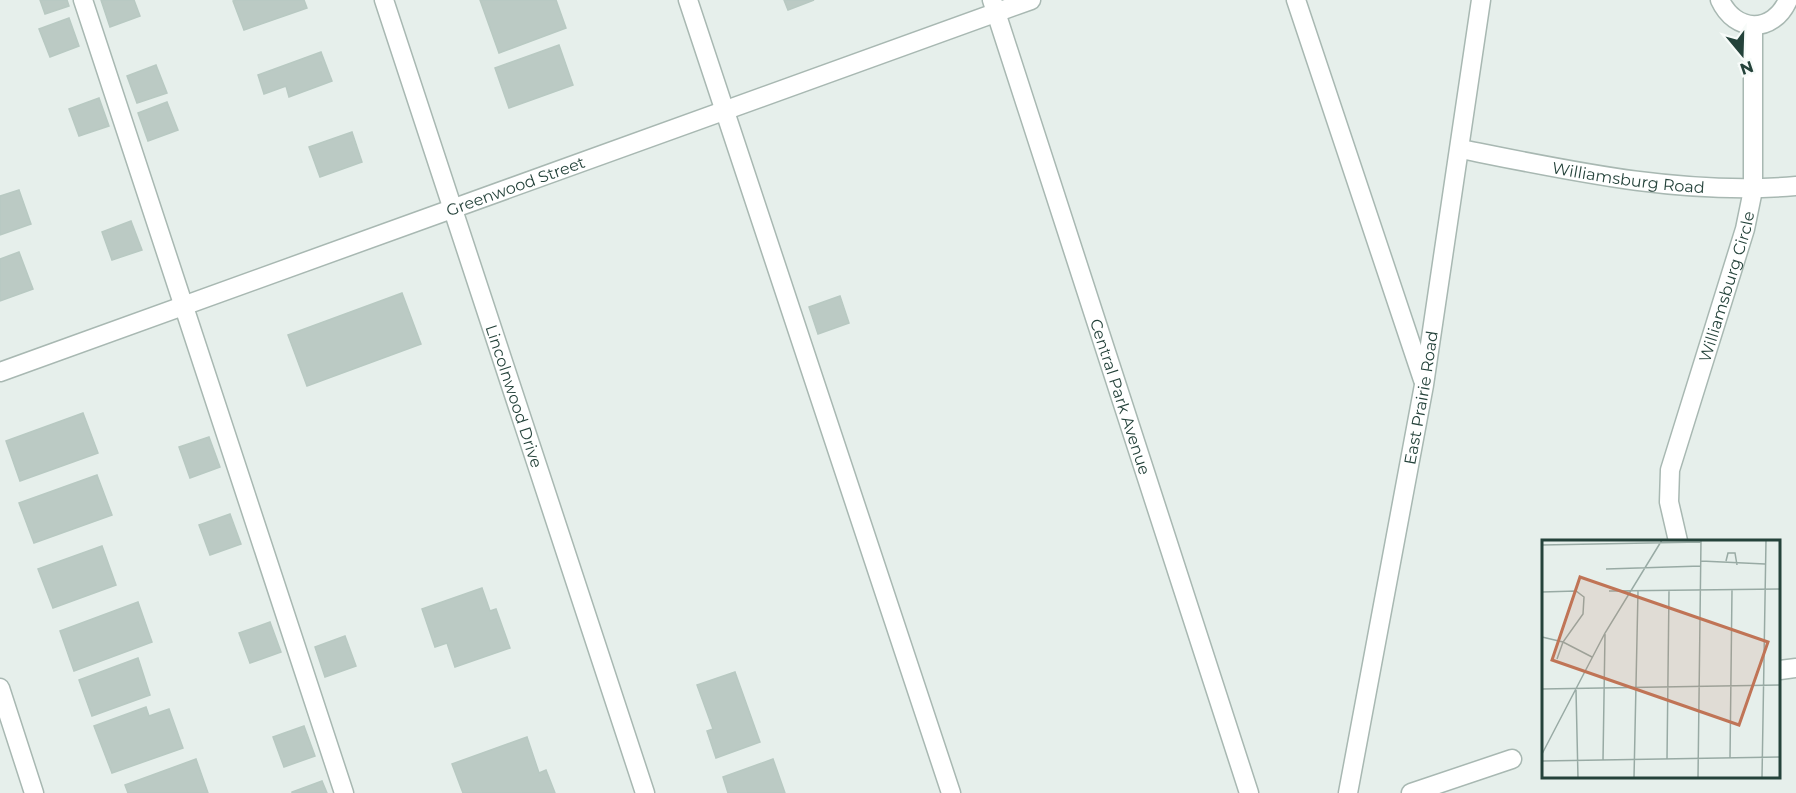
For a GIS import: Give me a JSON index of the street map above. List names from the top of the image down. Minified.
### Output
{"streets":{"street":["Williamsburg Road","Greenwood Street","Williamsburg Circle","Lincolnwood Drive","Central Park Avenue","East Prairie Road"]},"crossings":[["Williamsburg Road","Williamsburg Circle"],["Williamsburg Road","East Prairie Road"],["Greenwood Street","Lincolnwood Drive"],["Greenwood Street","Central Park Avenue"]],"north":"bottom"}
